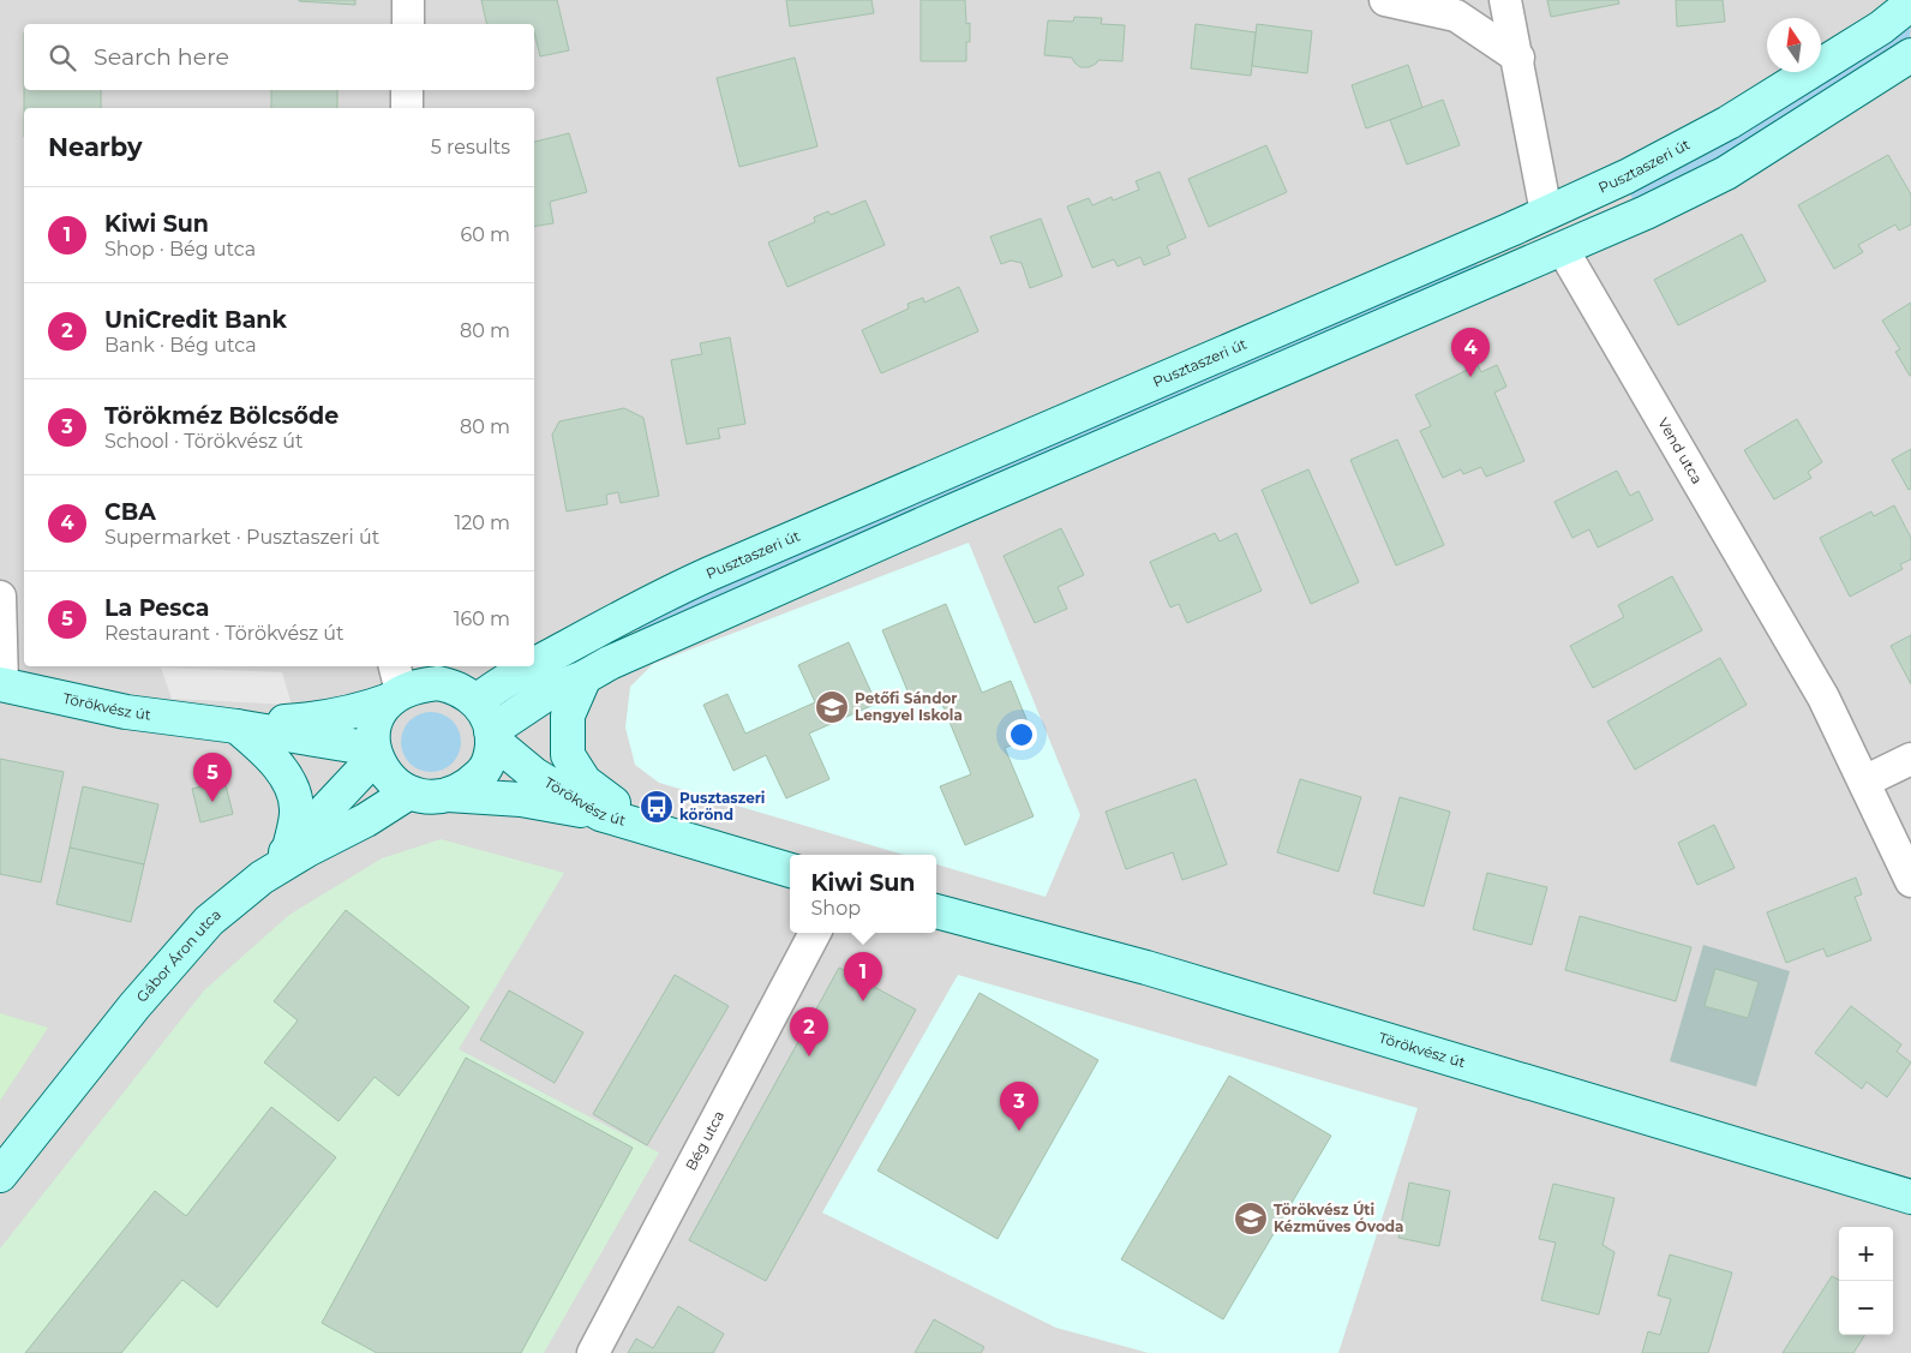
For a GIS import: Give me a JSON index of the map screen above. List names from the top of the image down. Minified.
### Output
{"streets":{"street":["Pusztaszeri út","Vend utca","Törökvész út","Gábor Áron utca","Bég utca"]},"crossings":[["Pusztaszeri út","Vend utca"],["Pusztaszeri út","Törökvész út"],["Pusztaszeri út","Gábor Áron utca"],["Törökvész út","Gábor Áron utca"]],"places":{"school or university":["Petőfi Sándor Lengyel Iskola","Törökvész Úti Kézműves Óvoda"],"bus stop":["Pusztaszeri körönd"]},"north":"top","page":{"search":"Search here","heading":["Nearby","5 results"],"list":[{"mark":"1","name":"Kiwi Sun","note":"Shop · Bég utca","value":"60 m"},{"mark":"2","name":"UniCredit Bank","note":"Bank · Bég utca","value":"80 m"},{"mark":"3","name":"Törökméz Bölcsőde","note":"School · Törökvész út","value":"80 m"},{"mark":"4","name":"CBA","note":"Supermarket · Pusztaszeri út","value":"120 m"},{"mark":"5","name":"La Pesca","note":"Restaurant · Törökvész út","value":"160 m"}],"pins":["4","5","1","2","3"],"popup":["Kiwi Sun","Shop"],"map_buttons":["+","−"]}}
